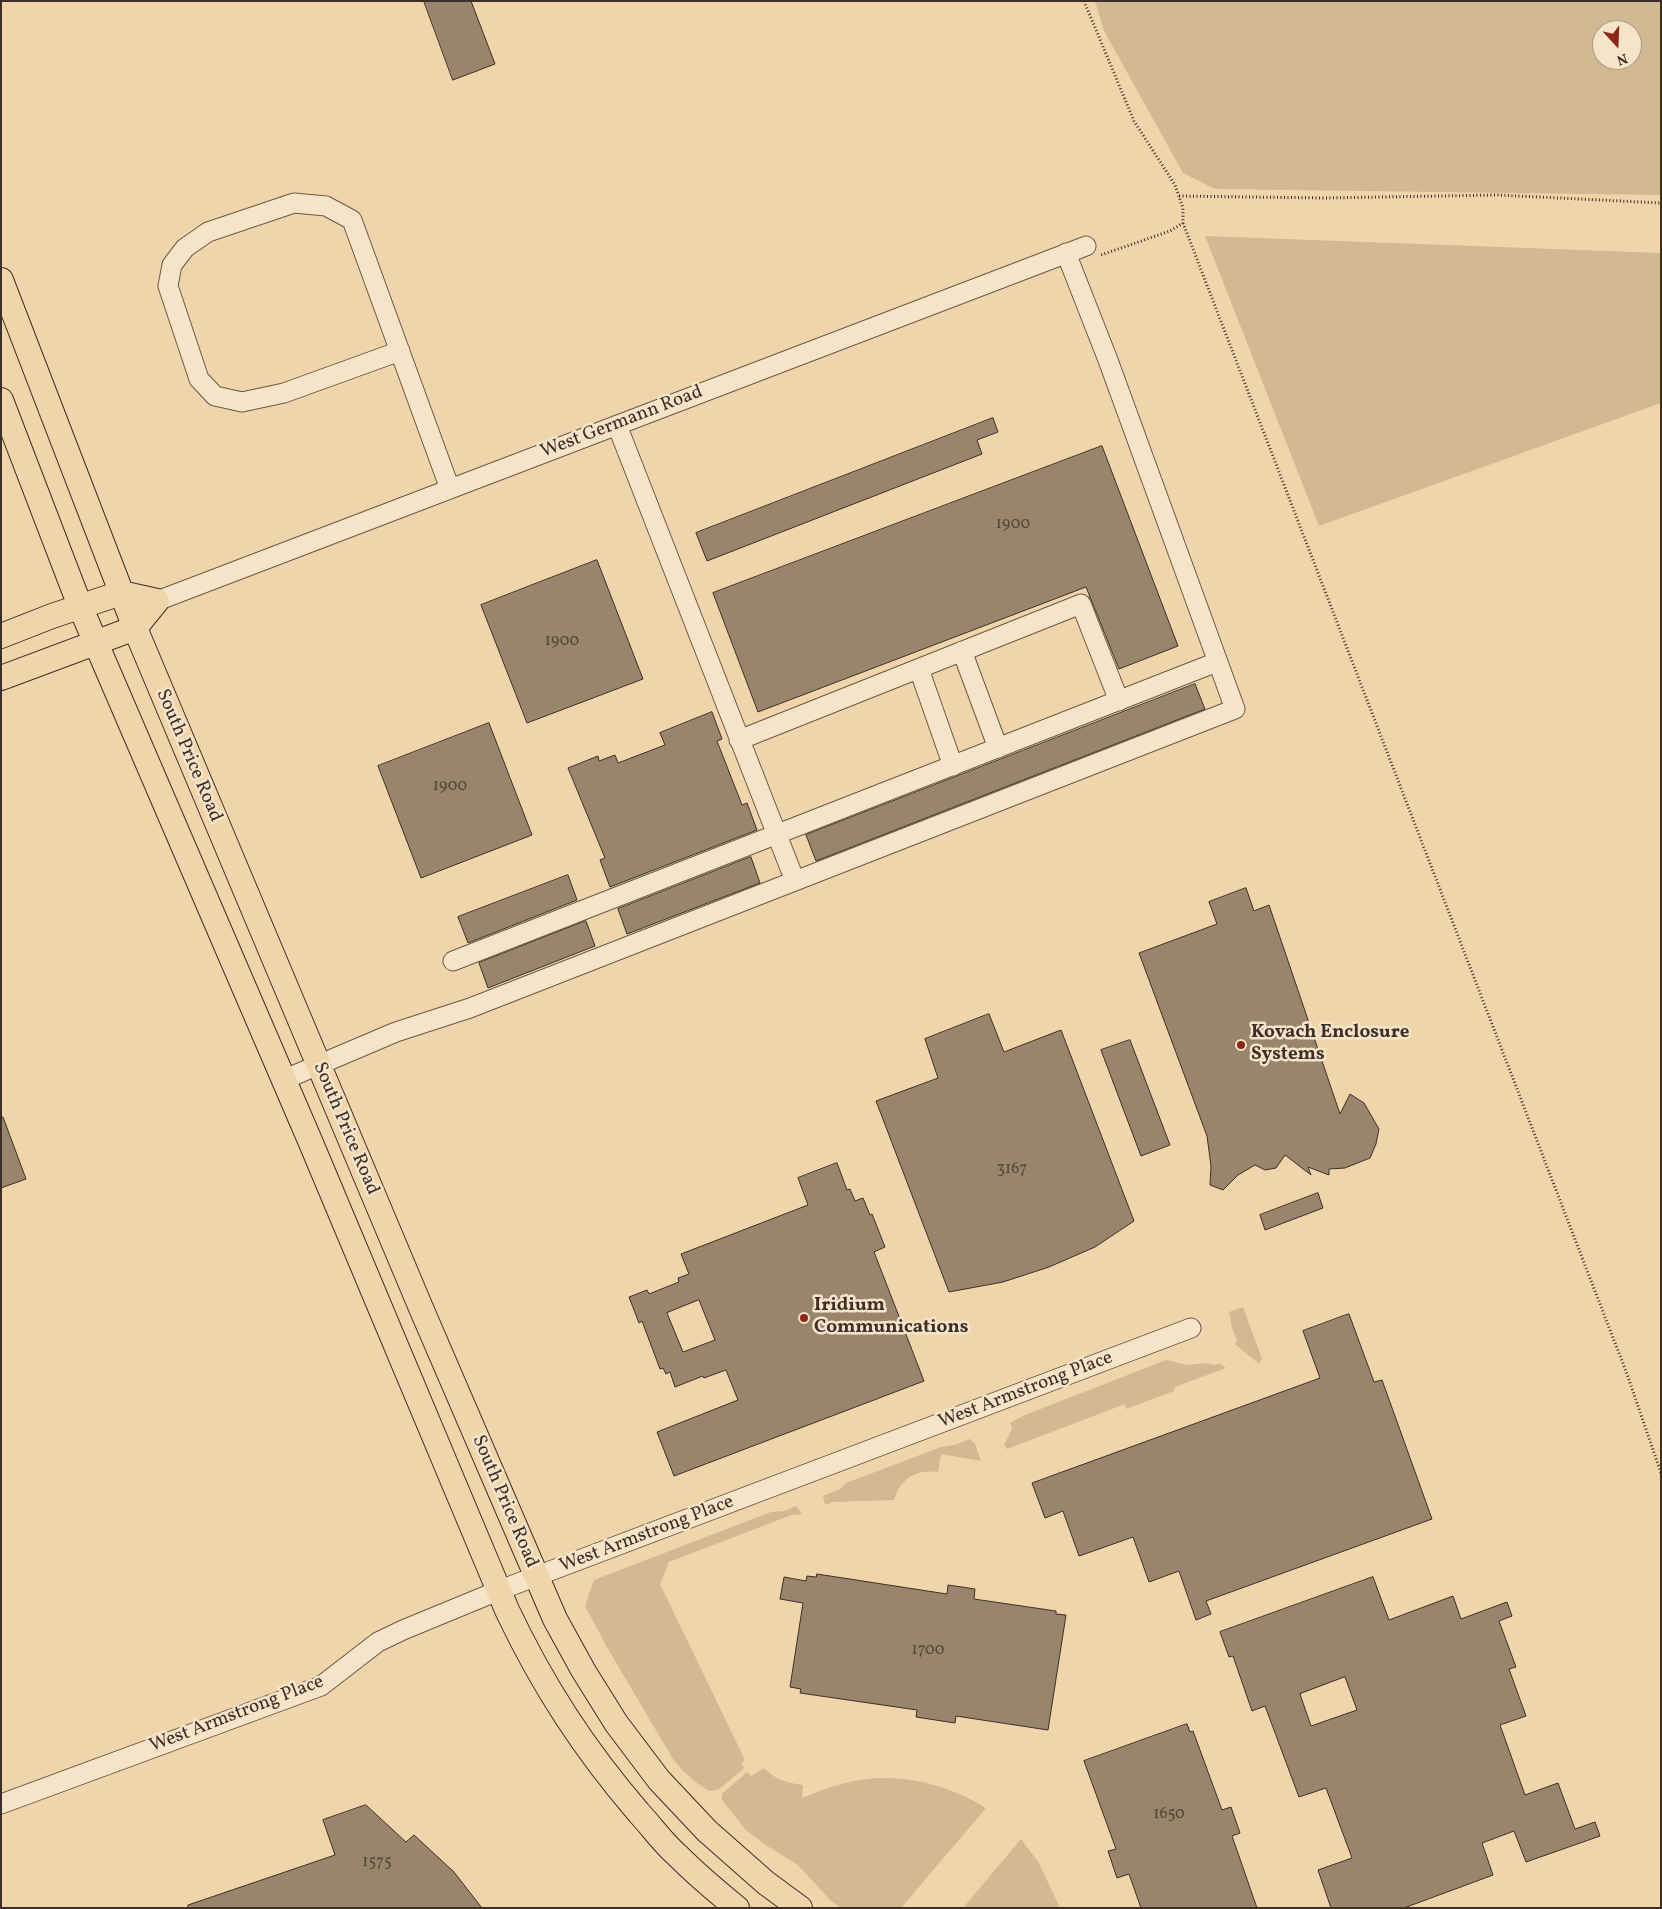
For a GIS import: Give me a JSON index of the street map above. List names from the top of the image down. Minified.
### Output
{"streets":{"main road":["West Germann Road","South Price Road"],"street":["West Armstrong Place"]},"crossings":[["West Germann Road","South Price Road"],["South Price Road","West Armstrong Place"]],"places":["Kovach Enclosure Systems","Iridium Communications"],"house_numbers":["1900","1900","1900","3167","1700","1650","1575"],"north":"bottom"}
